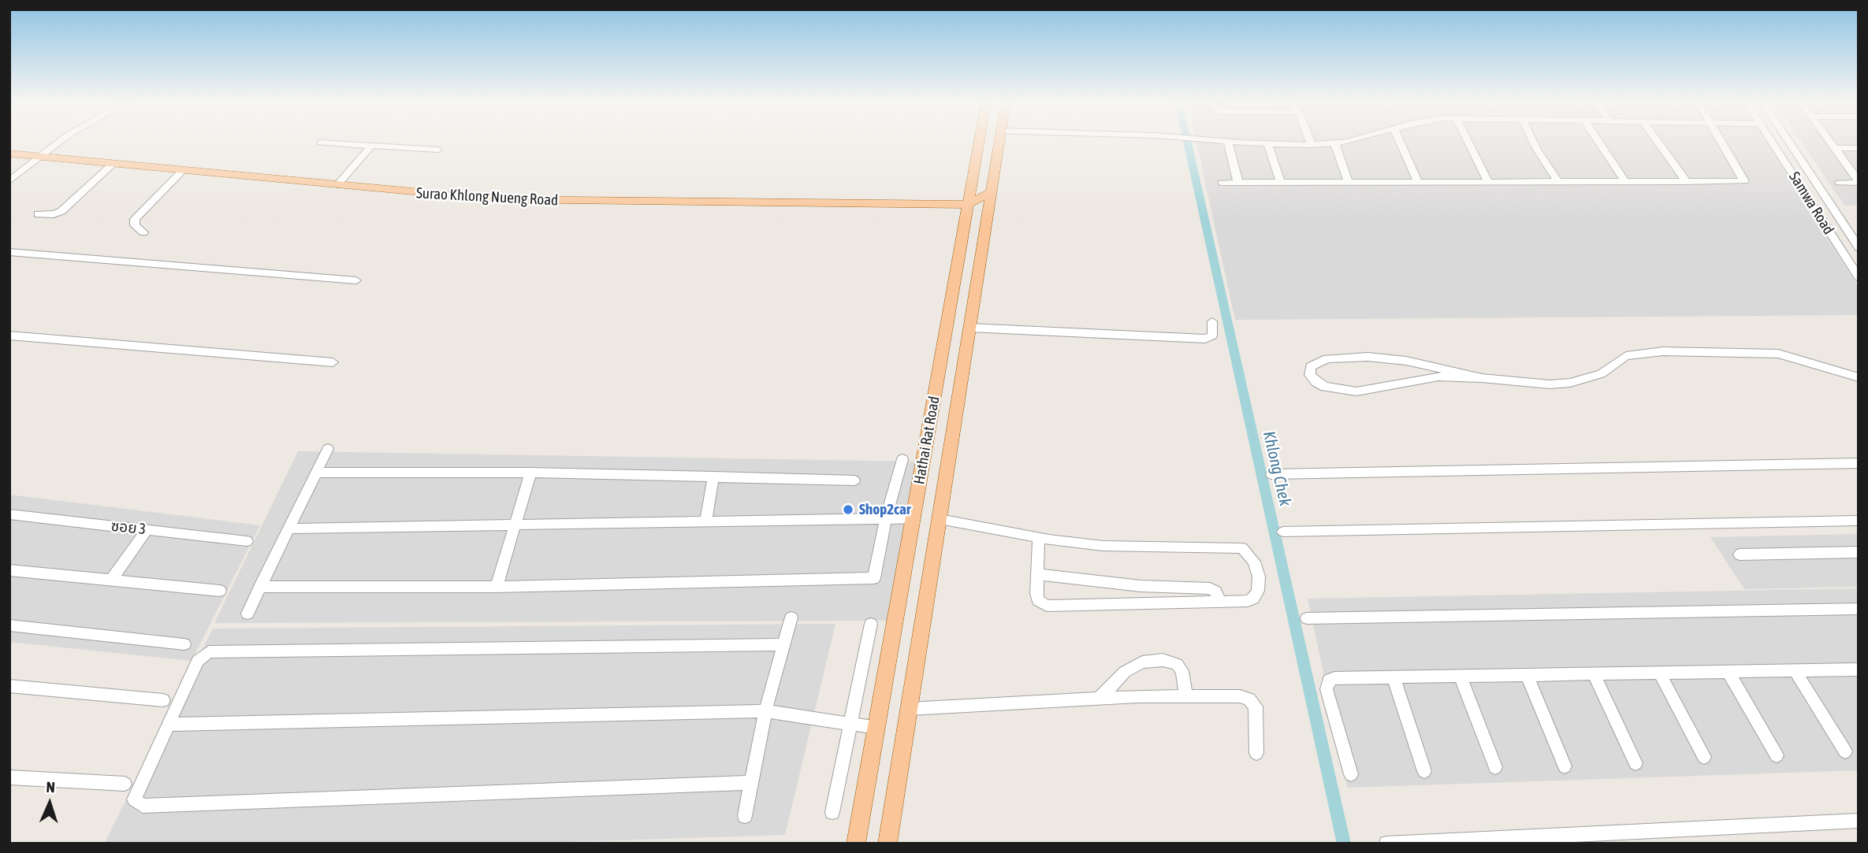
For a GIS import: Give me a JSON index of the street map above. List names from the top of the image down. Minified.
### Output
{"streets":{"main road":["Surao Khlong Nueng Road","Hathai Rat Road"],"street":["Samwa Road","ซอย 3"]},"crossings":[["Surao Khlong Nueng Road","Hathai Rat Road"]],"water":["Khlong Chek"],"places":["Shop2car"],"north":"top"}
